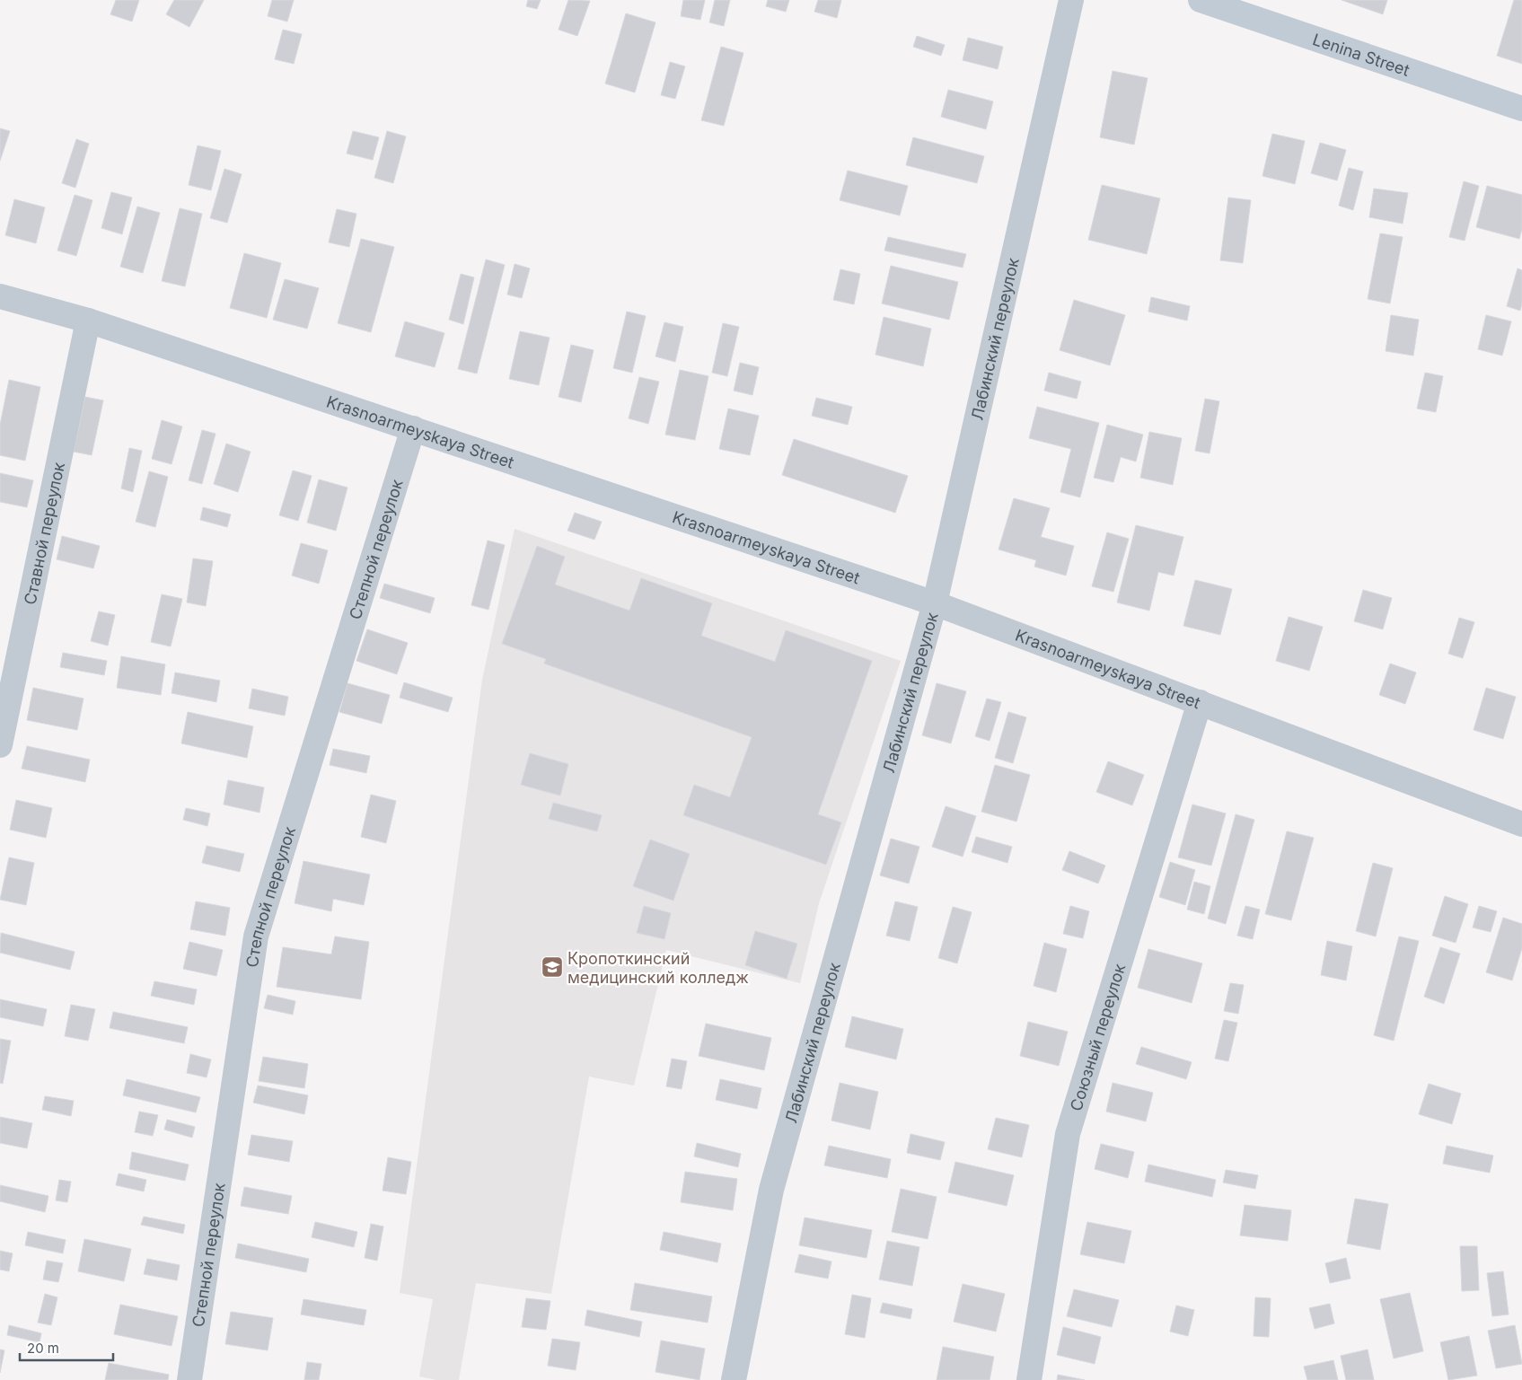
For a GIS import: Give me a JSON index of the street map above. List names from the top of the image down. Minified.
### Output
{"streets":{"main road":["Lenina Street"],"street":["Лабинский переулок","Krasnoarmeyskaya Street","Ставной переулок","Степной переулок","Союзный переулок"]},"crossings":[["Лабинский переулок","Krasnoarmeyskaya Street"],["Krasnoarmeyskaya Street","Ставной переулок"],["Krasnoarmeyskaya Street","Степной переулок"],["Krasnoarmeyskaya Street","Союзный переулок"]],"places":{"school or university":["Кропоткинский медицинский колледж"]},"scale_bar":"20 m"}
